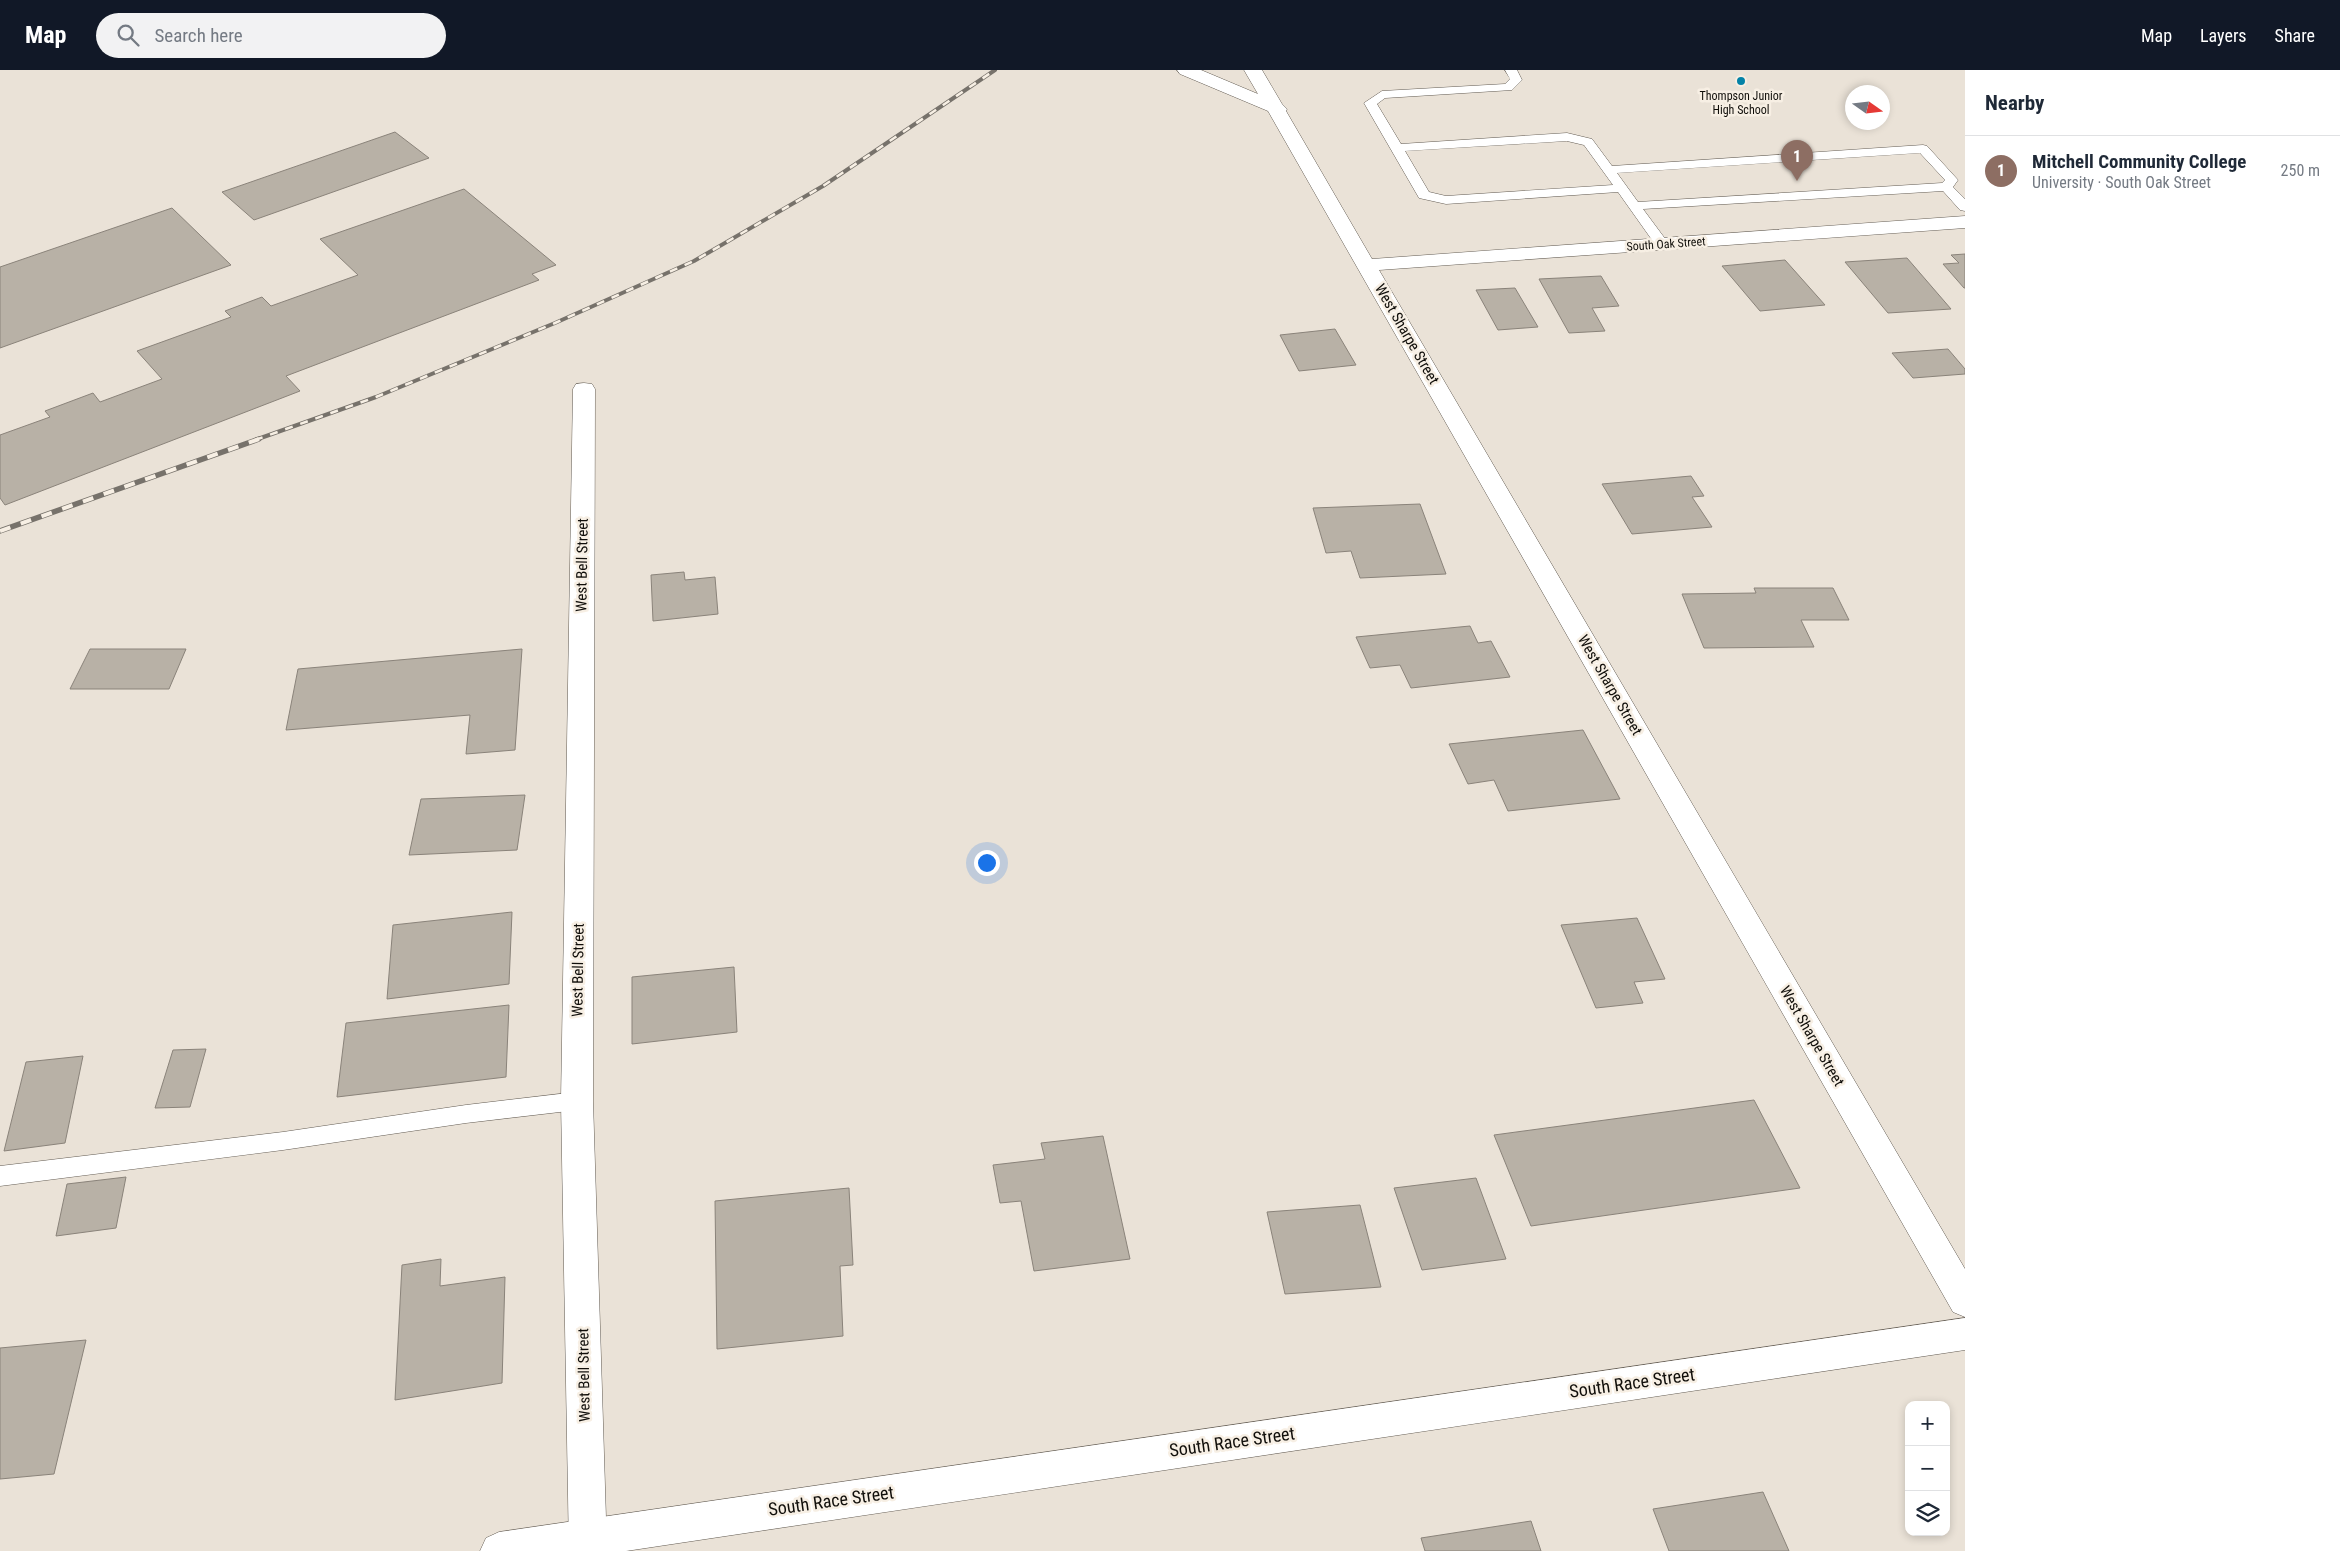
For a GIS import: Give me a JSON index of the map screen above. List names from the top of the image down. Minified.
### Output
{"streets":{"street":["South Oak Street","West Sharpe Street","West Bell Street","South Race Street"]},"crossings":[["South Oak Street","West Sharpe Street"],["West Bell Street","South Race Street"]],"places":["Thompson Junior High School"],"north":"right","page":{"header":"Map","search":"Search here","nav":["Map","Layers","Share"],"heading":"Nearby","list":[{"mark":"1","name":"Mitchell Community College","note":"University · South Oak Street","value":"250 m"}],"pins":"1","map_buttons":["+","−"]}}
